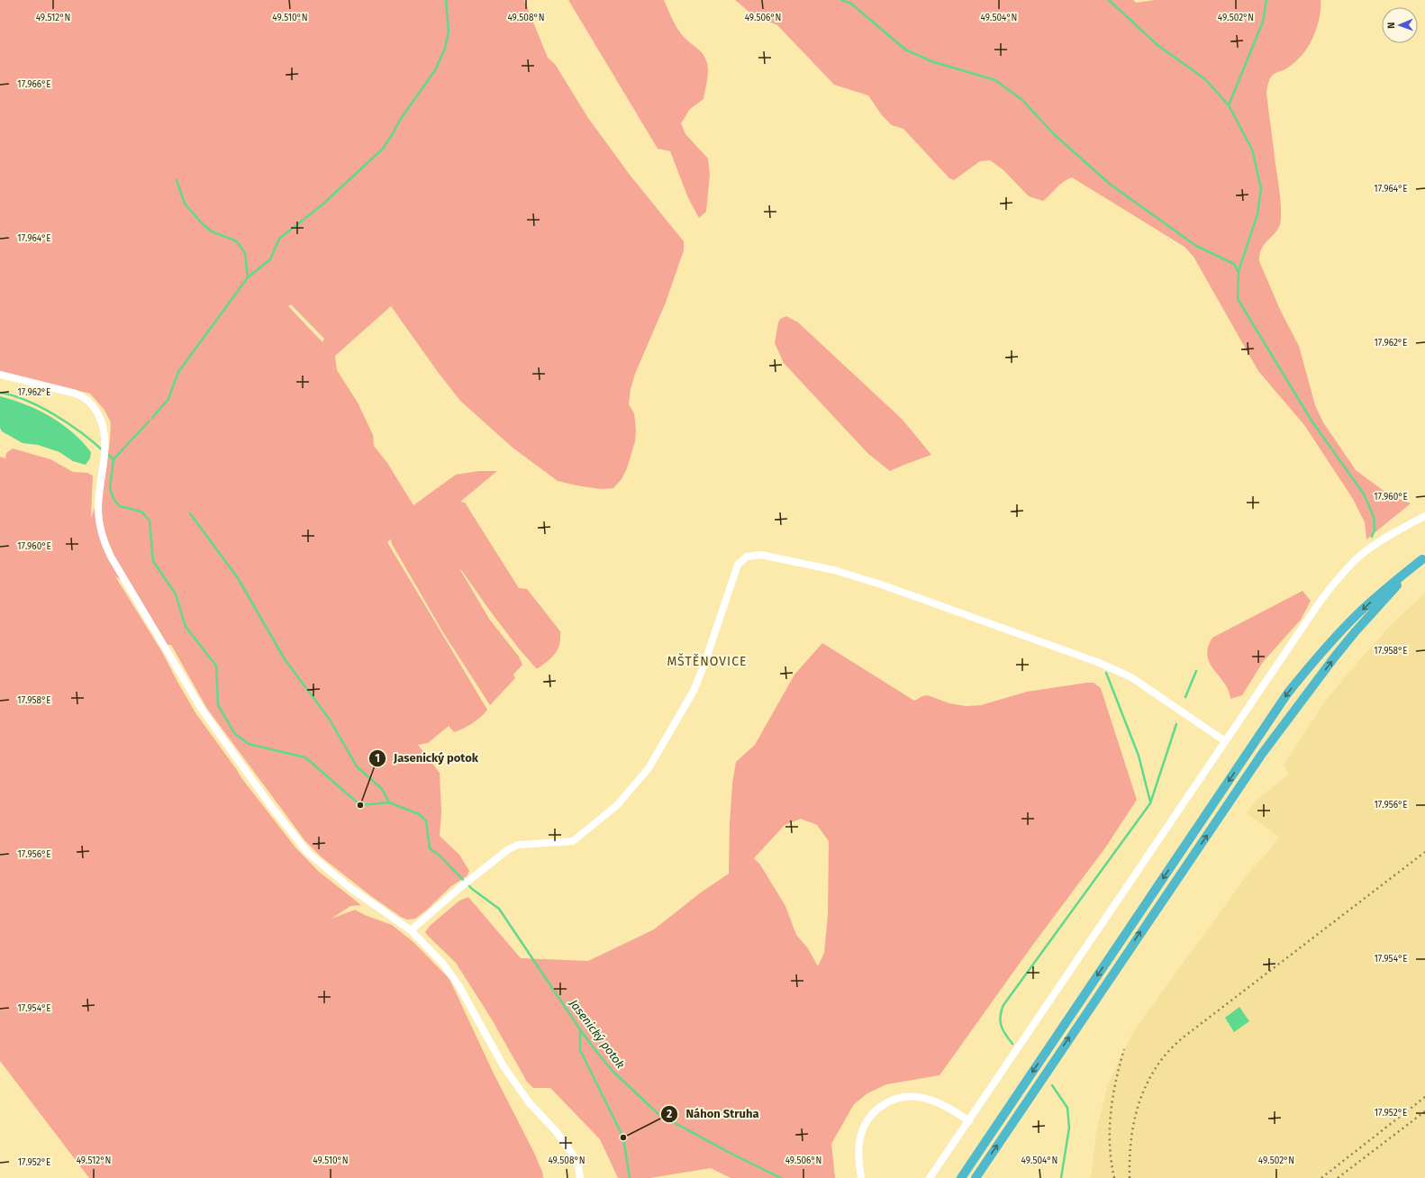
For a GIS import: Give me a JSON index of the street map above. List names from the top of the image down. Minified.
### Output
{"districts":["MŠTĚNOVICE"],"water":["Jasenický potok"],"places":["Jasenický potok","Náhon Struha"],"north":"left","coordinates":["49.512°N","49.510°N","49.508°N","49.506°N","49.504°N","49.502°N","17.966°E","17.964°E","17.962°E","17.960°E","17.958°E","17.956°E","17.954°E","17.952°E"]}
